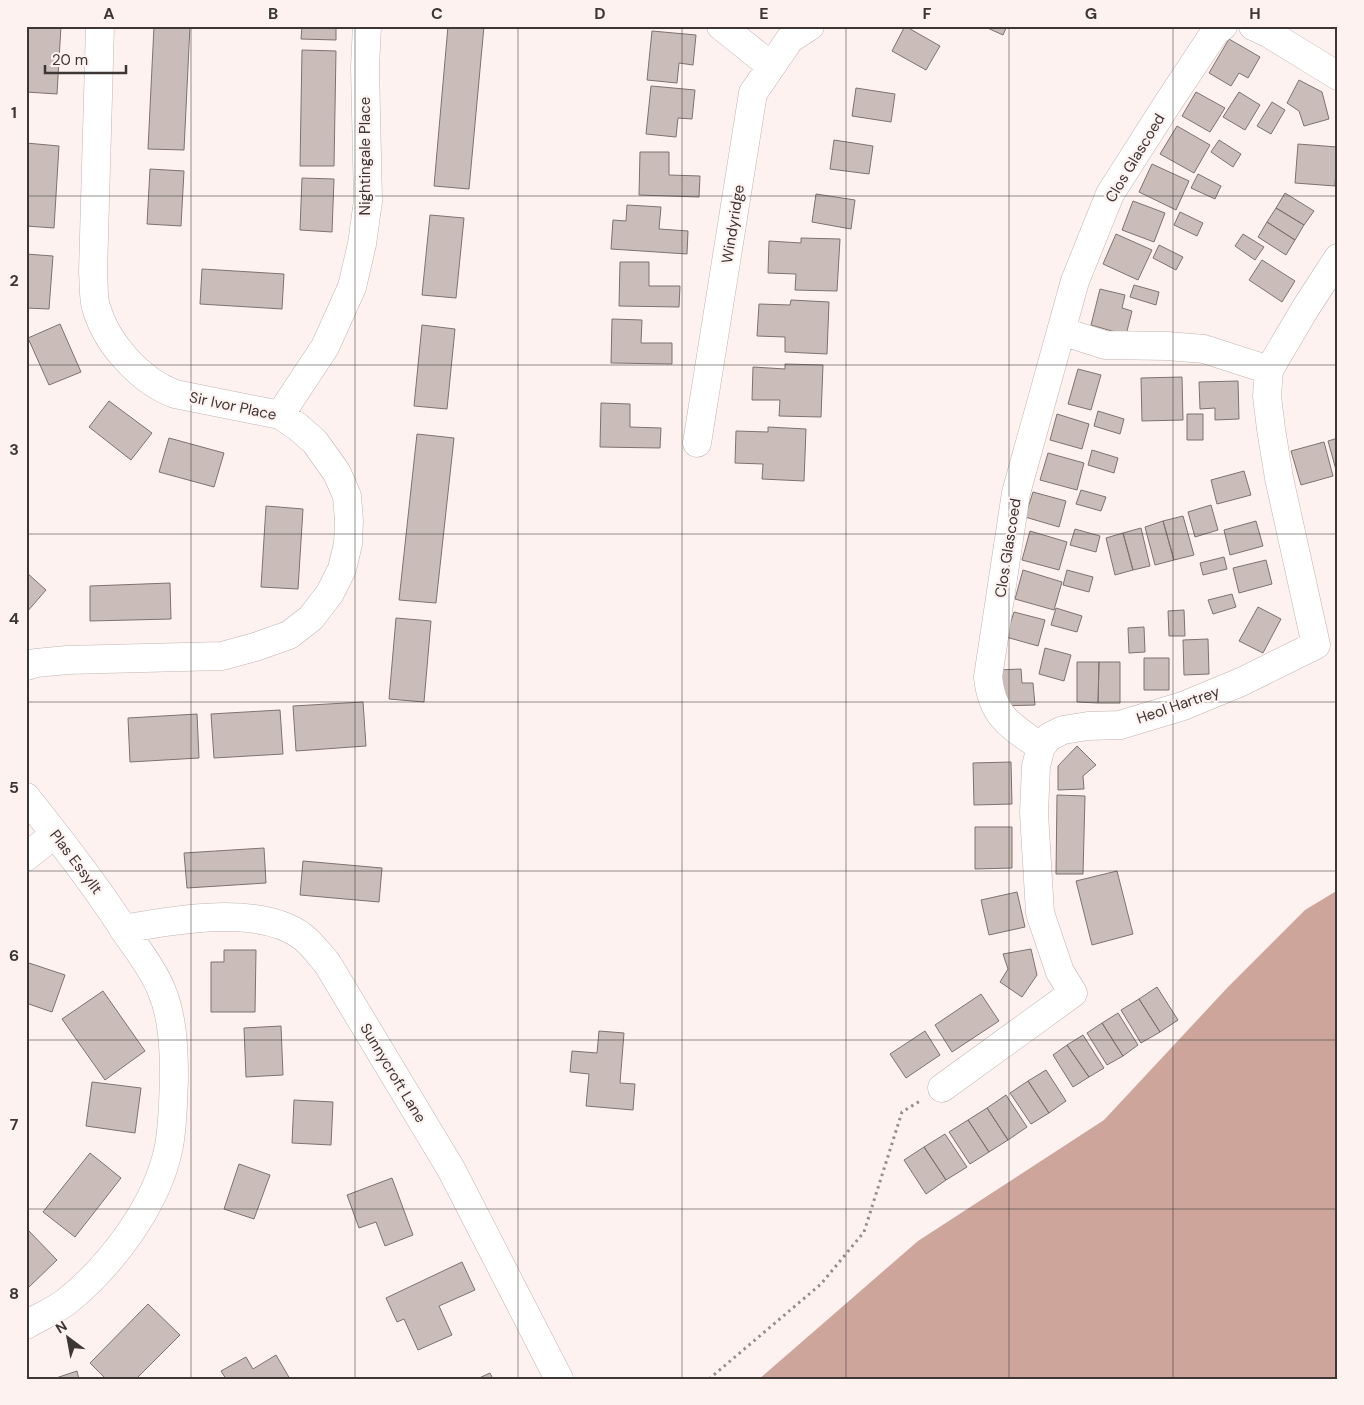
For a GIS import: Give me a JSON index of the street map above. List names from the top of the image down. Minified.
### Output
{"streets":{"street":["Nightingale Place","Clos Glascoed","Windyridge","Sir Ivor Place","Heol Hartrey","Plas Essyllt","Sunnycroft Lane"]},"crossings":[["Nightingale Place","Sir Ivor Place"],["Clos Glascoed","Heol Hartrey"],["Plas Essyllt","Sunnycroft Lane"]],"scale_bar":"20 m","north":"top left","grid":{"columns":["A","B","C","D","E","F","G","H"],"rows":["1","2","3","4","5","6","7","8"]}}
